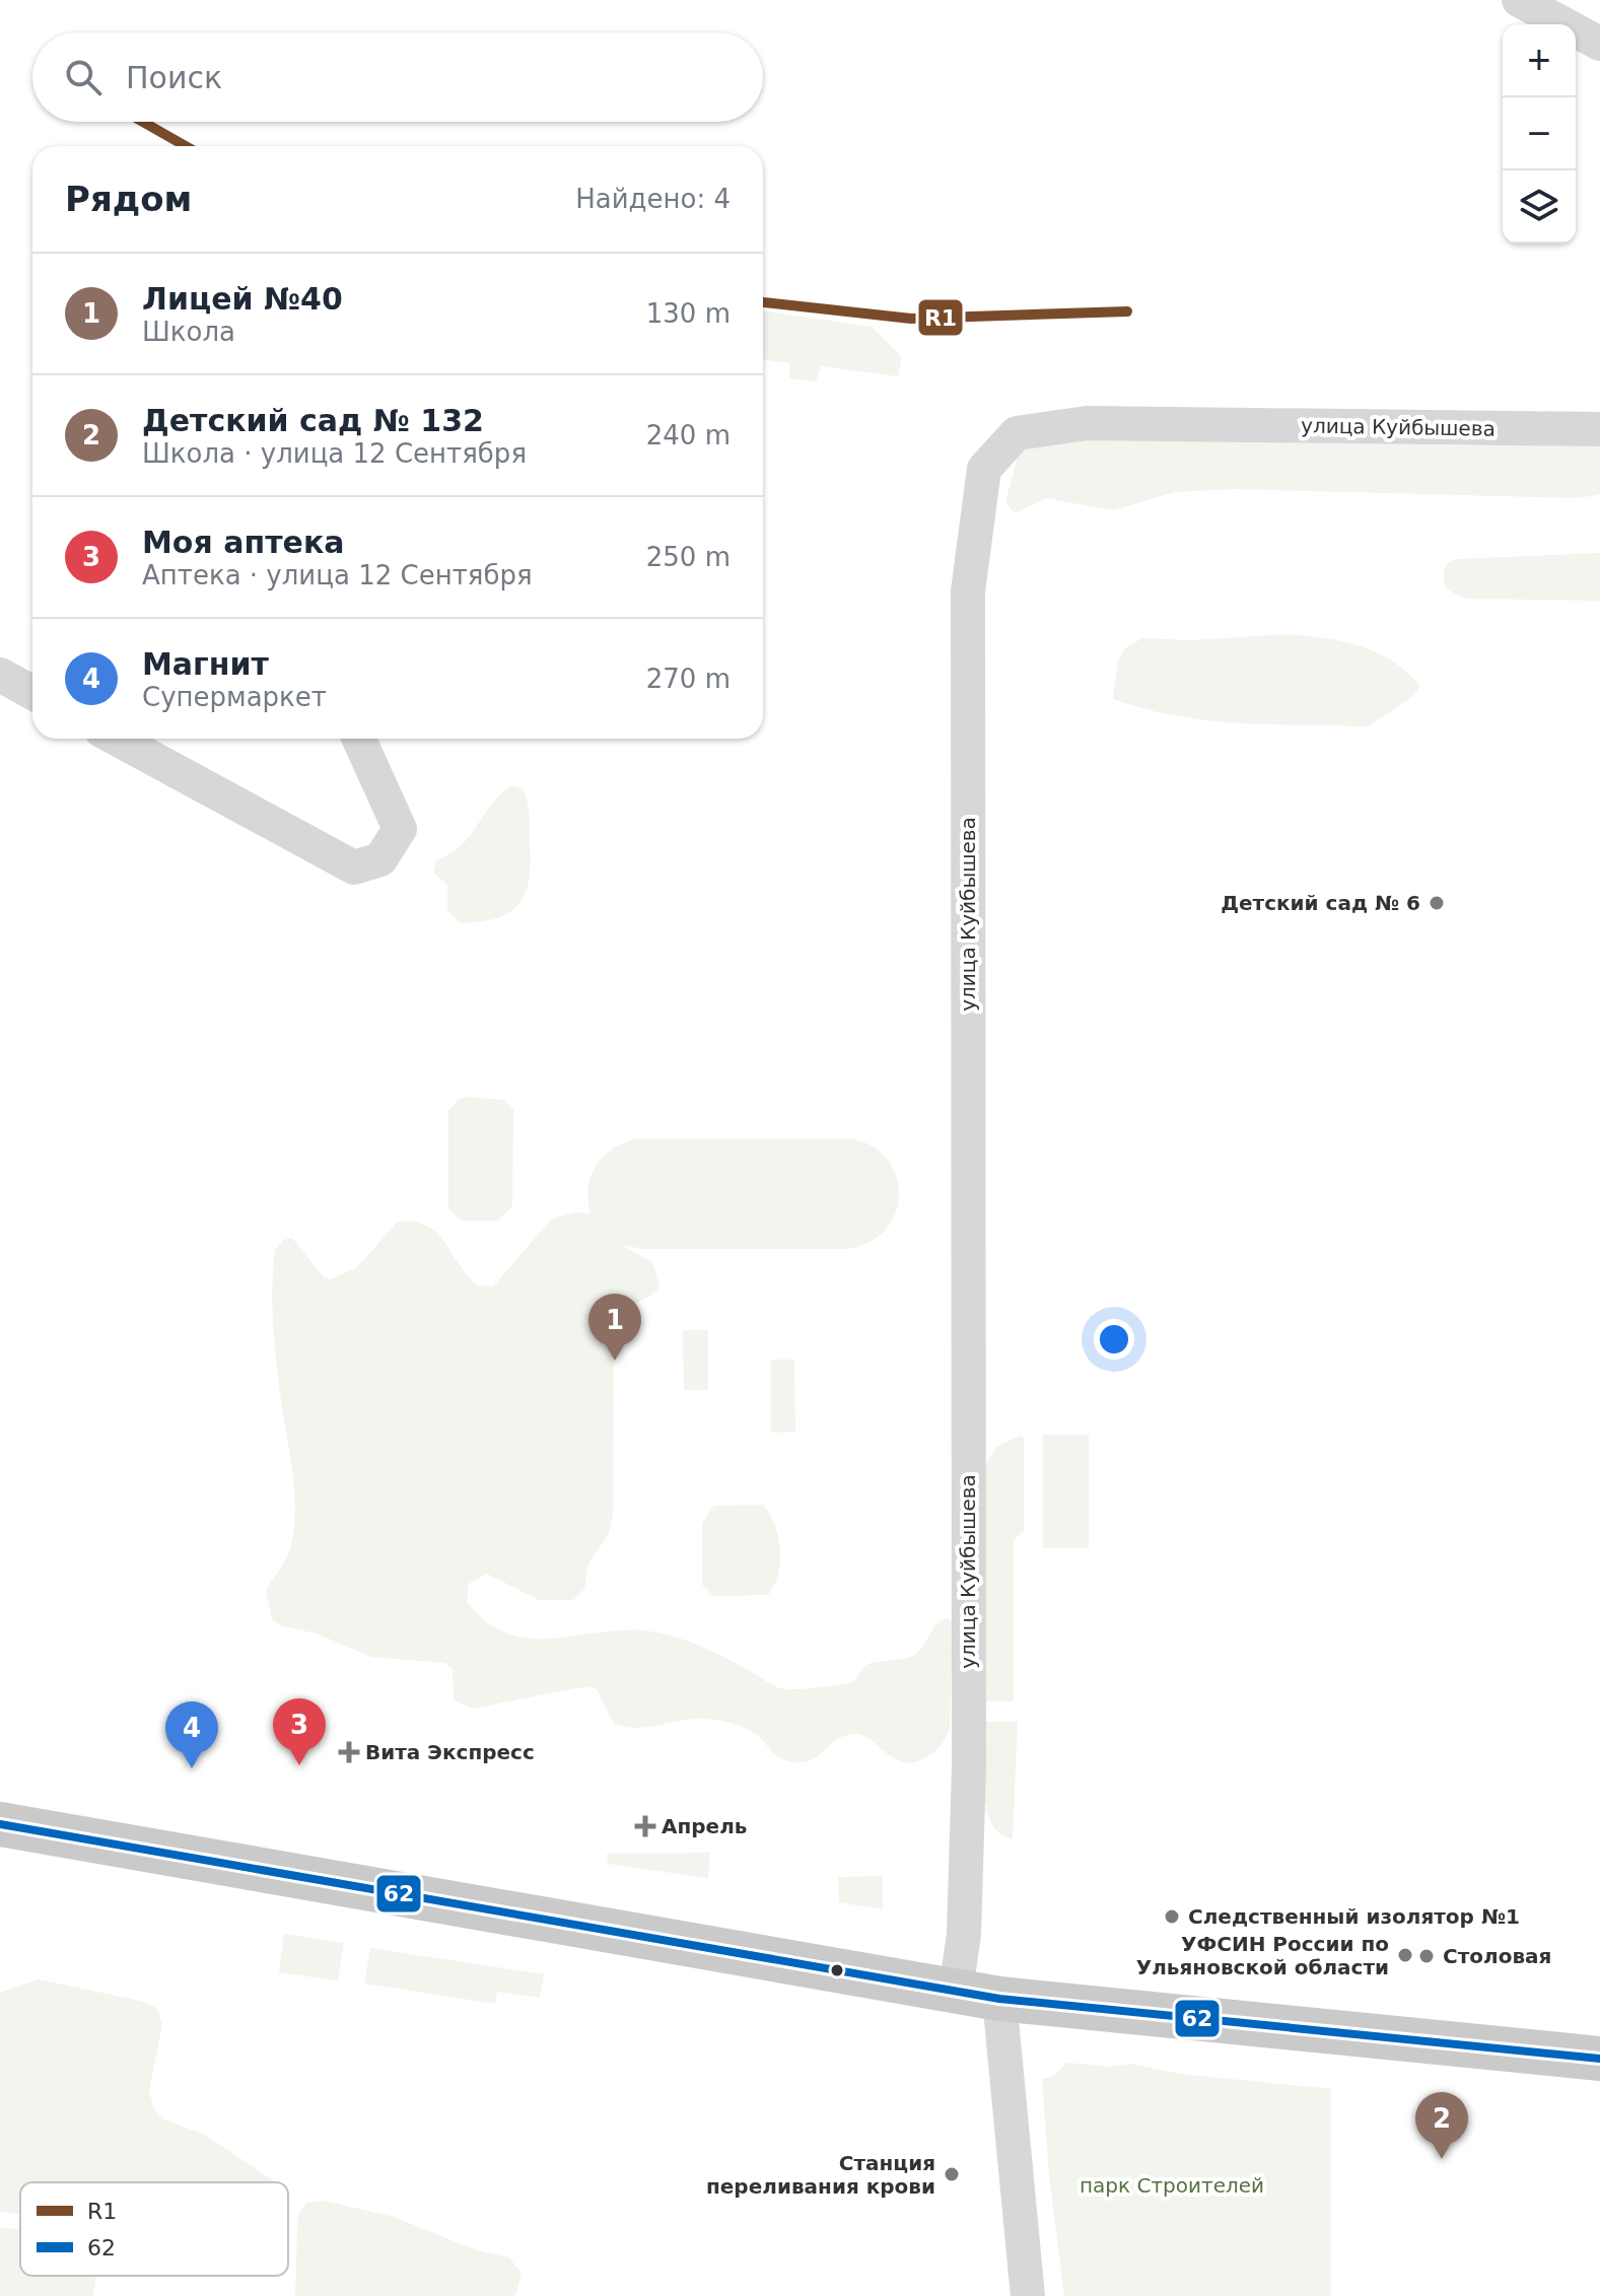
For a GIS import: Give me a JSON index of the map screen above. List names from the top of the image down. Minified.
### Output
{"streets":{"street":["улица Куйбышева"]},"parks":["парк Строителей"],"places":{"other":["Детский сад № 6","Следственный изолятор №1","УФСИН России по Ульяновской области","Столовая","Станция переливания крови"],"health":["Вита Экспресс","Апрель"]},"lines":["transit line R1","transit line 62"],"legend":["R1","62"],"page":{"map_buttons":["+","−"],"search":"Поиск","heading":["Рядом","Найдено: 4"],"list":[{"mark":"1","name":"Лицей №40","note":"Школа","value":"130 m"},{"mark":"2","name":"Детский сад № 132","note":"Школа · улица 12 Сентября","value":"240 m"},{"mark":"3","name":"Моя аптека","note":"Аптека · улица 12 Сентября","value":"250 m"},{"mark":"4","name":"Магнит","note":"Супермаркет","value":"270 m"}],"pins":["1","3","4","2"]}}
